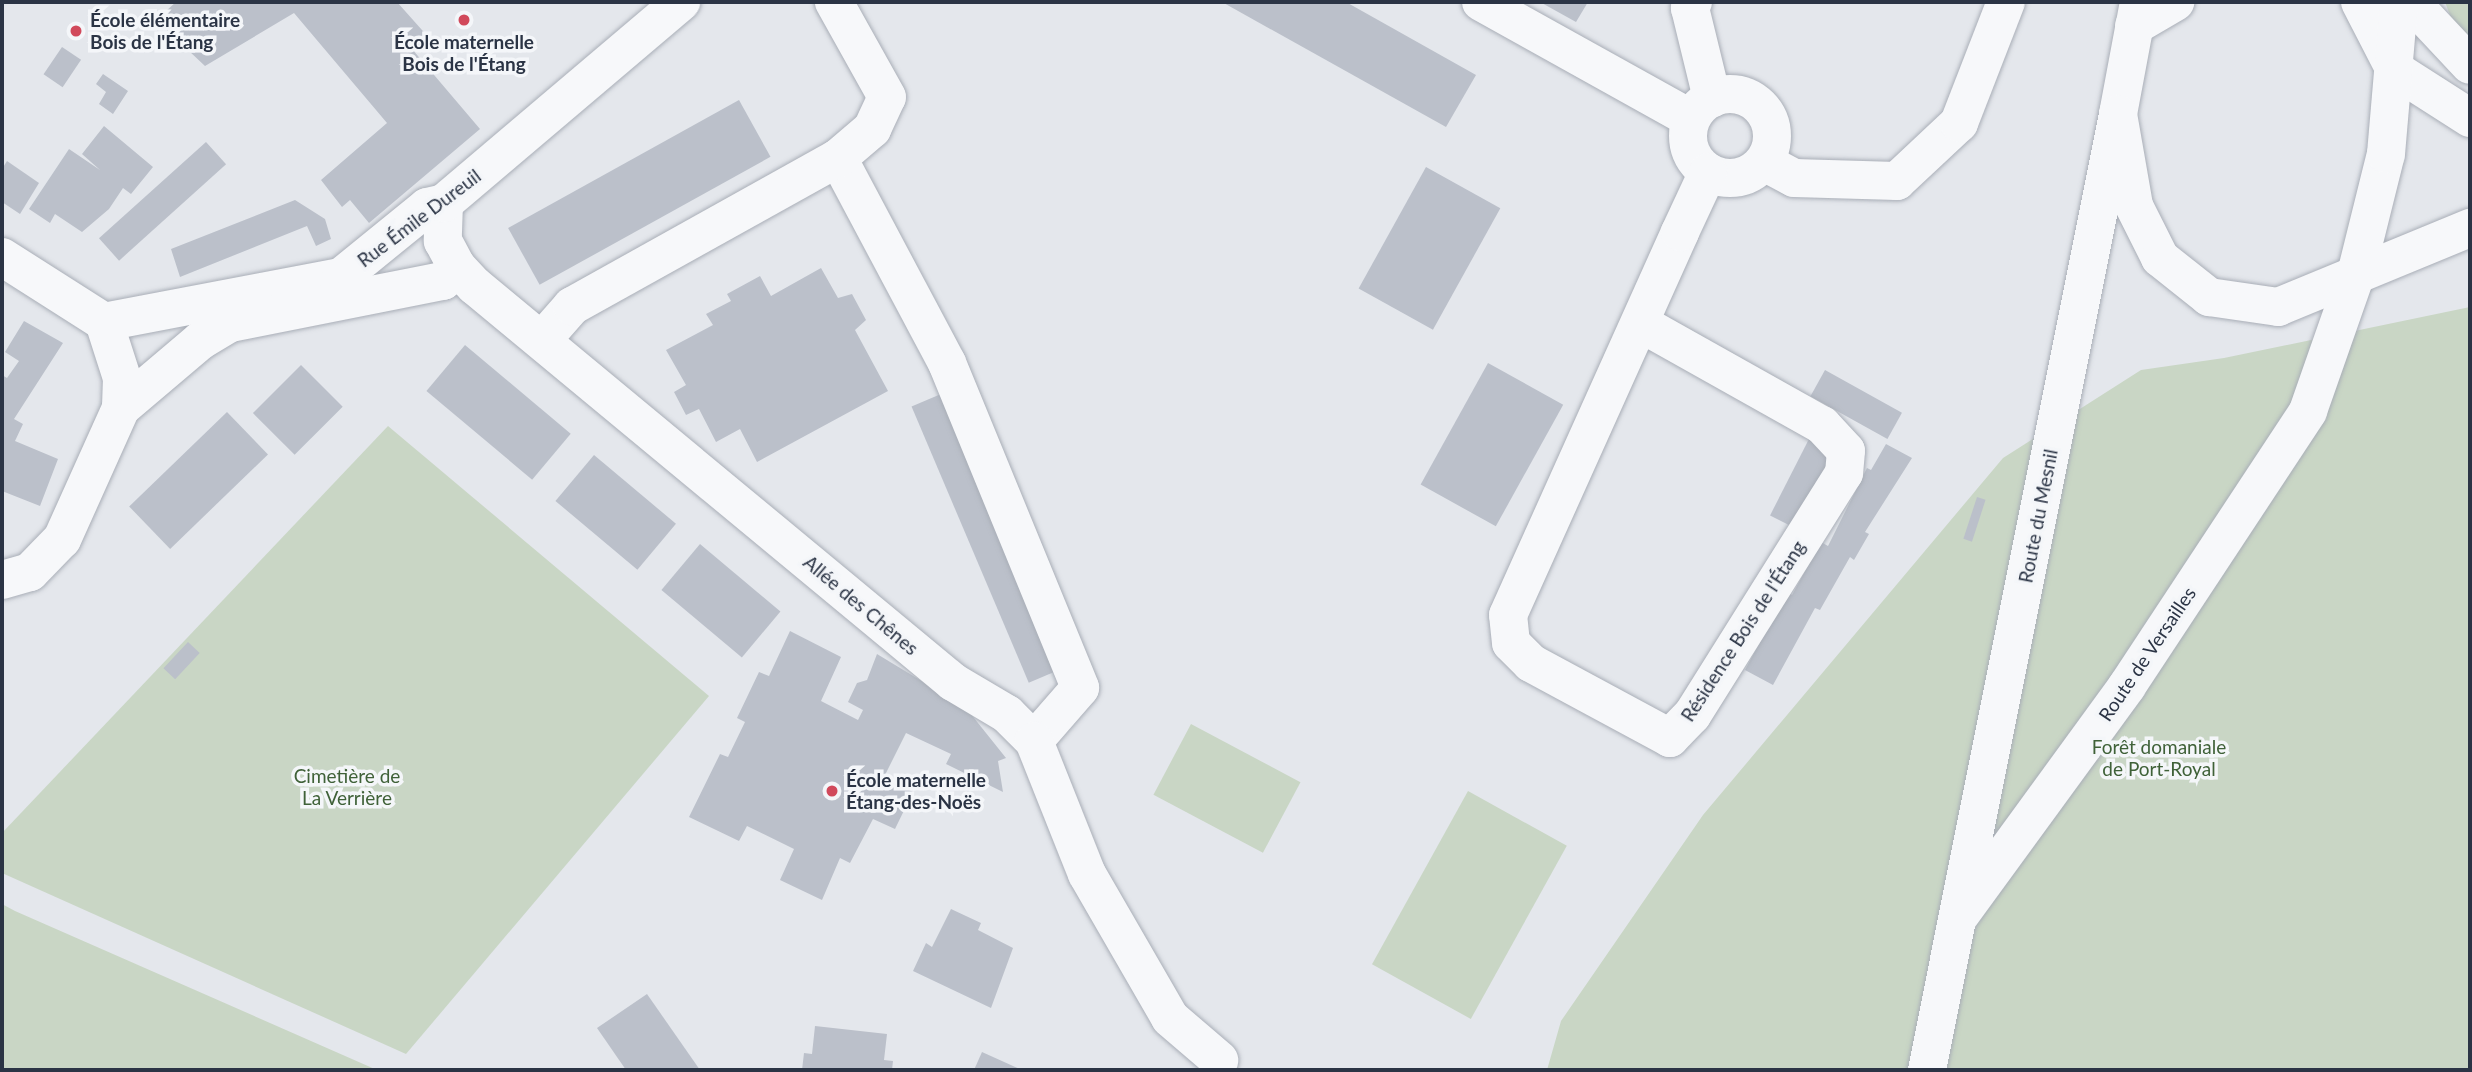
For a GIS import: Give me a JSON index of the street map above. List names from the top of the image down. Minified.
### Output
{"streets":{"street":["Rue Émile Dureuil","Route du Mesnil","Allée des Chênes","Résidence Bois de l'Étang","Route de Versailles"]},"crossings":[["Rue Émile Dureuil","Allée des Chênes"],["Route du Mesnil","Route de Versailles"]],"parks":["Forêt domaniale de Port-Royal","Cimetière de La Verrière"],"places":["École maternelle Bois de l'Étang","École élémentaire Bois de l'Étang","École maternelle Étang-des-Noës"]}
